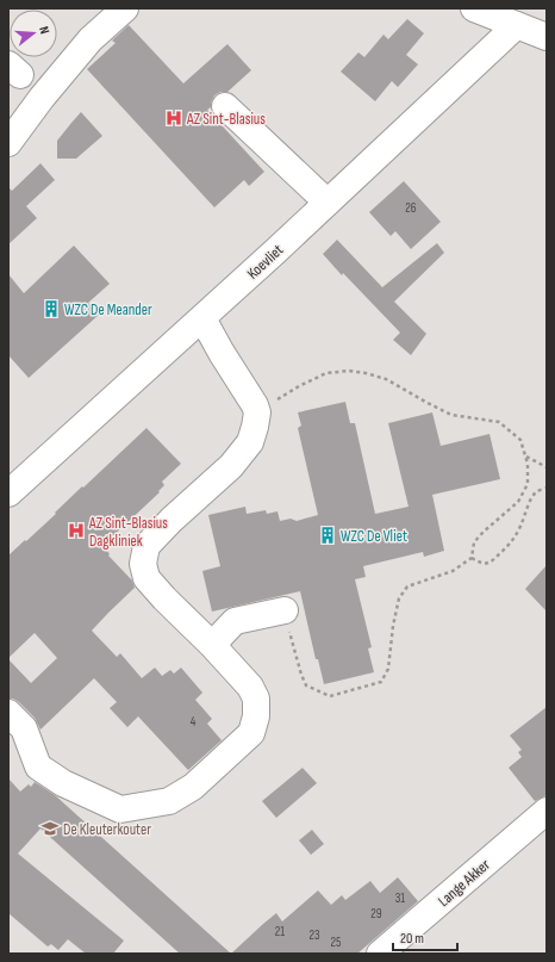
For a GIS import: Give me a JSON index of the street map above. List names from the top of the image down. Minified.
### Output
{"streets":{"street":["Koevliet","Lange Akker"]},"places":{"hospital":["AZ Sint-Blasius","AZ Sint-Blasius Dagkliniek"],"building":["WZC De Meander","WZC De Vliet"],"school or university":["De Kleuterkouter"]},"house_numbers":["26","4","31","29","21","23","25"],"scale_bar":"20 m","north":"right"}
